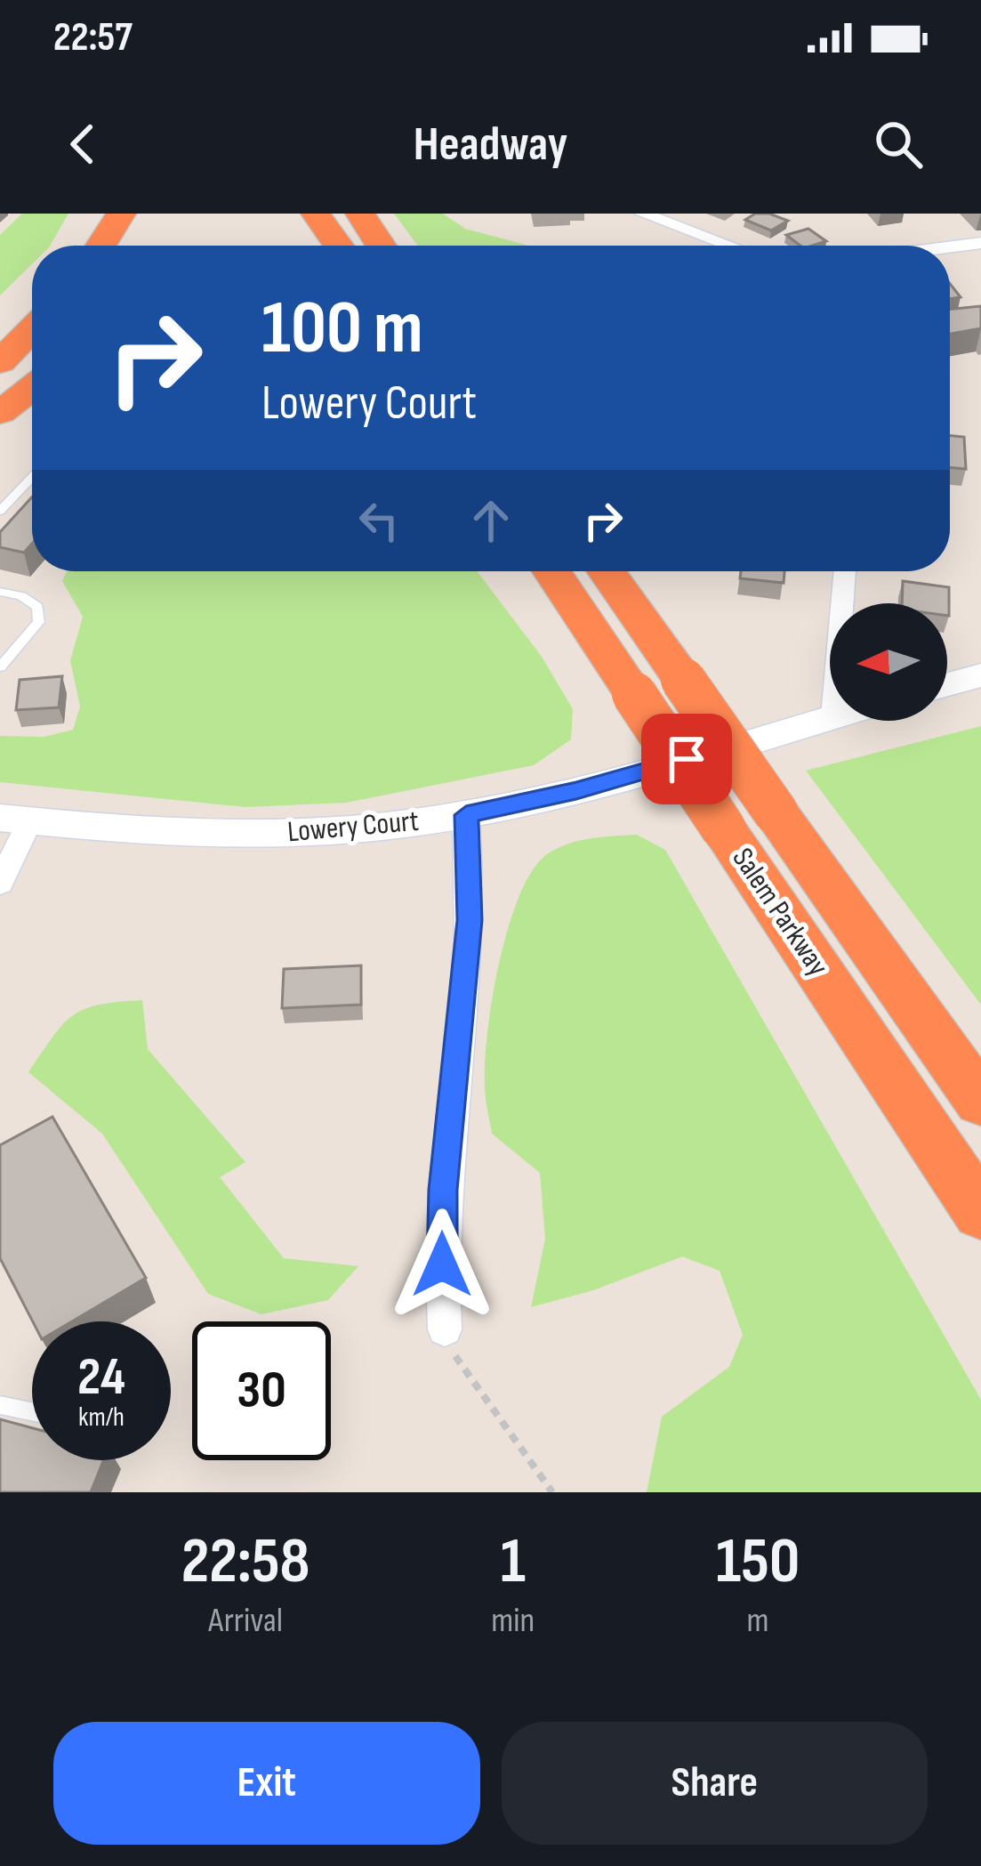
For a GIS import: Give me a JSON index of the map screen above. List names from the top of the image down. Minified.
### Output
{"streets":{"highway":["Salem Parkway"],"main road":["Lowery Court"]},"north":"left","page":{"status":"22:57","header":"Headway","turn":["100 m","Lowery Court"],"speed":"24 km/h","limit":"30","eta":["22:58","Arrival","1","min","150","m"],"buttons":["Exit","Share"]}}
